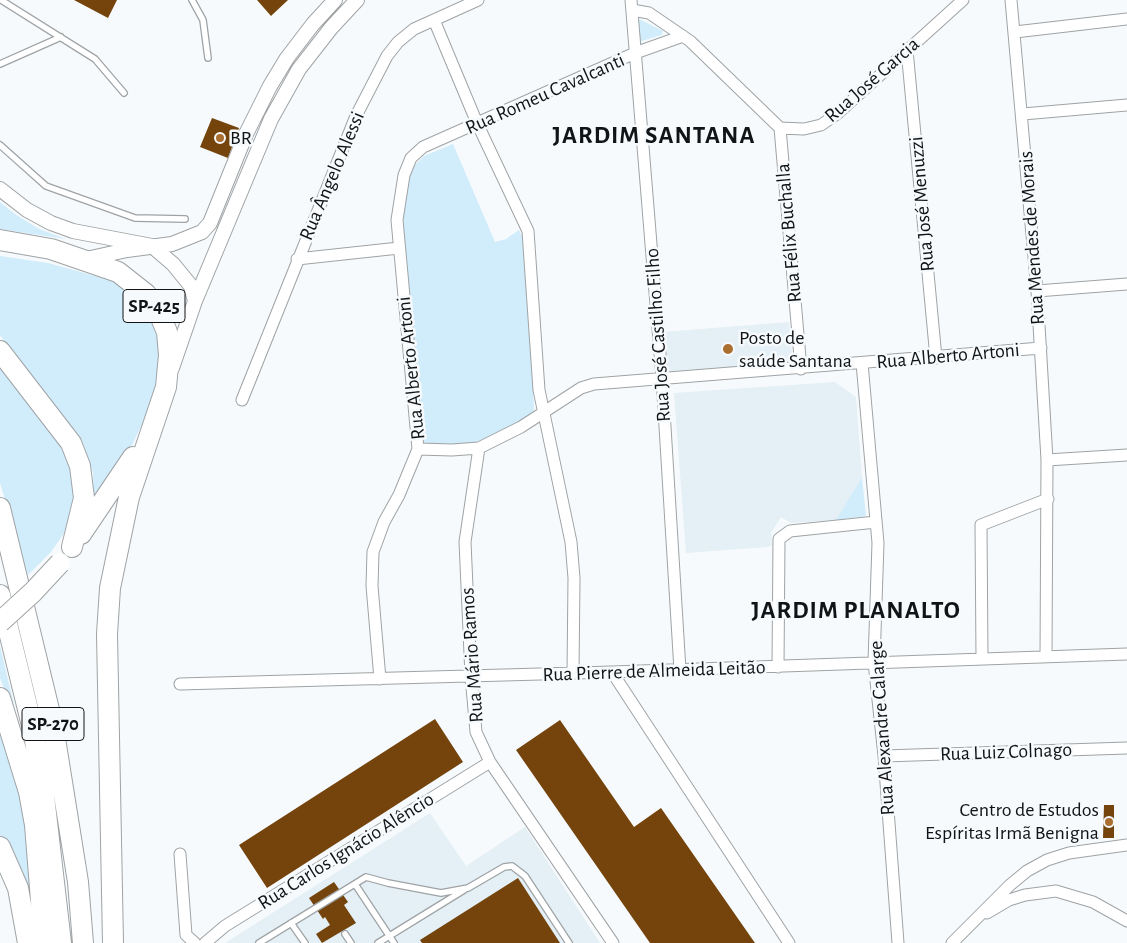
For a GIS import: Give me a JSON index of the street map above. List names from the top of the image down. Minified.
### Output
{"streets":{"highway":["SP-425","SP-270"],"street":["Rua José Garcia","Rua Romeu Cavalcanti","Rua Ângelo Alessi","Rua José Menuzzi","Rua Félix Buchalla","Rua Mendes de Morais","Rua José Castilho Filho","Rua Alberto Artoni","Rua Mário Ramos","Rua Pierre de Almeida Leitão","Rua Alexandre Calarge","Rua Luiz Colnago","Rua Carlos Ignácio Alêncio"]},"crossings":[["Rua José Garcia","Rua José Menuzzi"],["Rua José Garcia","Rua Félix Buchalla"],["Rua Romeu Cavalcanti","Rua José Castilho Filho"],["Rua Romeu Cavalcanti","Rua Alberto Artoni"],["Rua José Menuzzi","Rua Alberto Artoni"],["Rua Félix Buchalla","Rua Alberto Artoni"],["Rua Mendes de Morais","Rua Alberto Artoni"],["Rua Mendes de Morais","Rua Pierre de Almeida Leitão"],["Rua José Castilho Filho","Rua Alberto Artoni"],["Rua José Castilho Filho","Rua Pierre de Almeida Leitão"],["Rua Alberto Artoni","Rua Mário Ramos"],["Rua Alberto Artoni","Rua Alexandre Calarge"],["Rua Mário Ramos","Rua Pierre de Almeida Leitão"],["Rua Mário Ramos","Rua Carlos Ignácio Alêncio"],["Rua Pierre de Almeida Leitão","Rua Alexandre Calarge"],["Rua Alexandre Calarge","Rua Luiz Colnago"]],"districts":["JARDIM SANTANA","JARDIM PLANALTO"],"places":["BR","Posto de saúde Santana","Centro de Estudos Espíritas Irmã Benigna"]}
